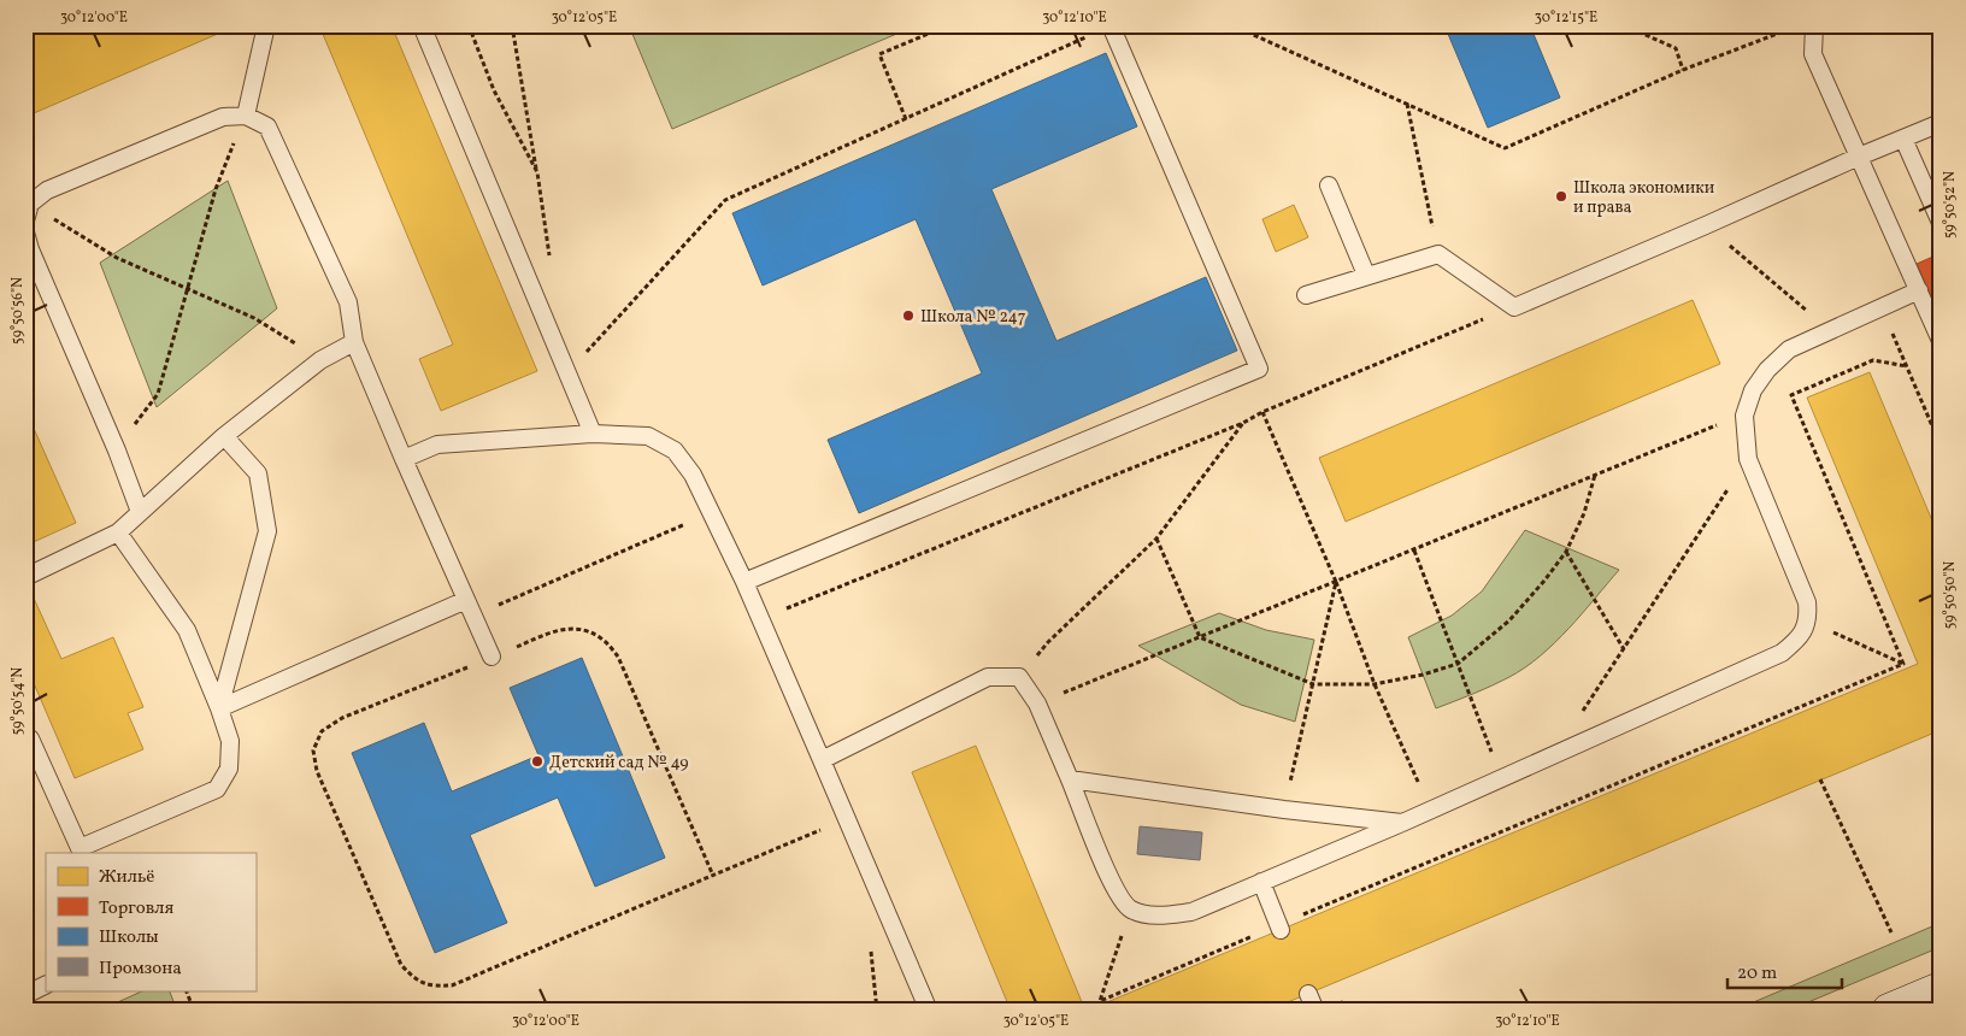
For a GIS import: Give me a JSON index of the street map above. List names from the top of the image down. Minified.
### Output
{"places":["Школа экономики и права","Школа № 247","Детский сад № 49"],"legend":["Жильё","Торговля","Школы","Промзона"],"scale_bar":"20 m","coordinates":["30°12'00\"E","30°12'05\"E","30°12'10\"E","30°12'15\"E","59°50'52\"N","59°50'56\"N","59°50'50\"N","59°50'54\"N"]}
